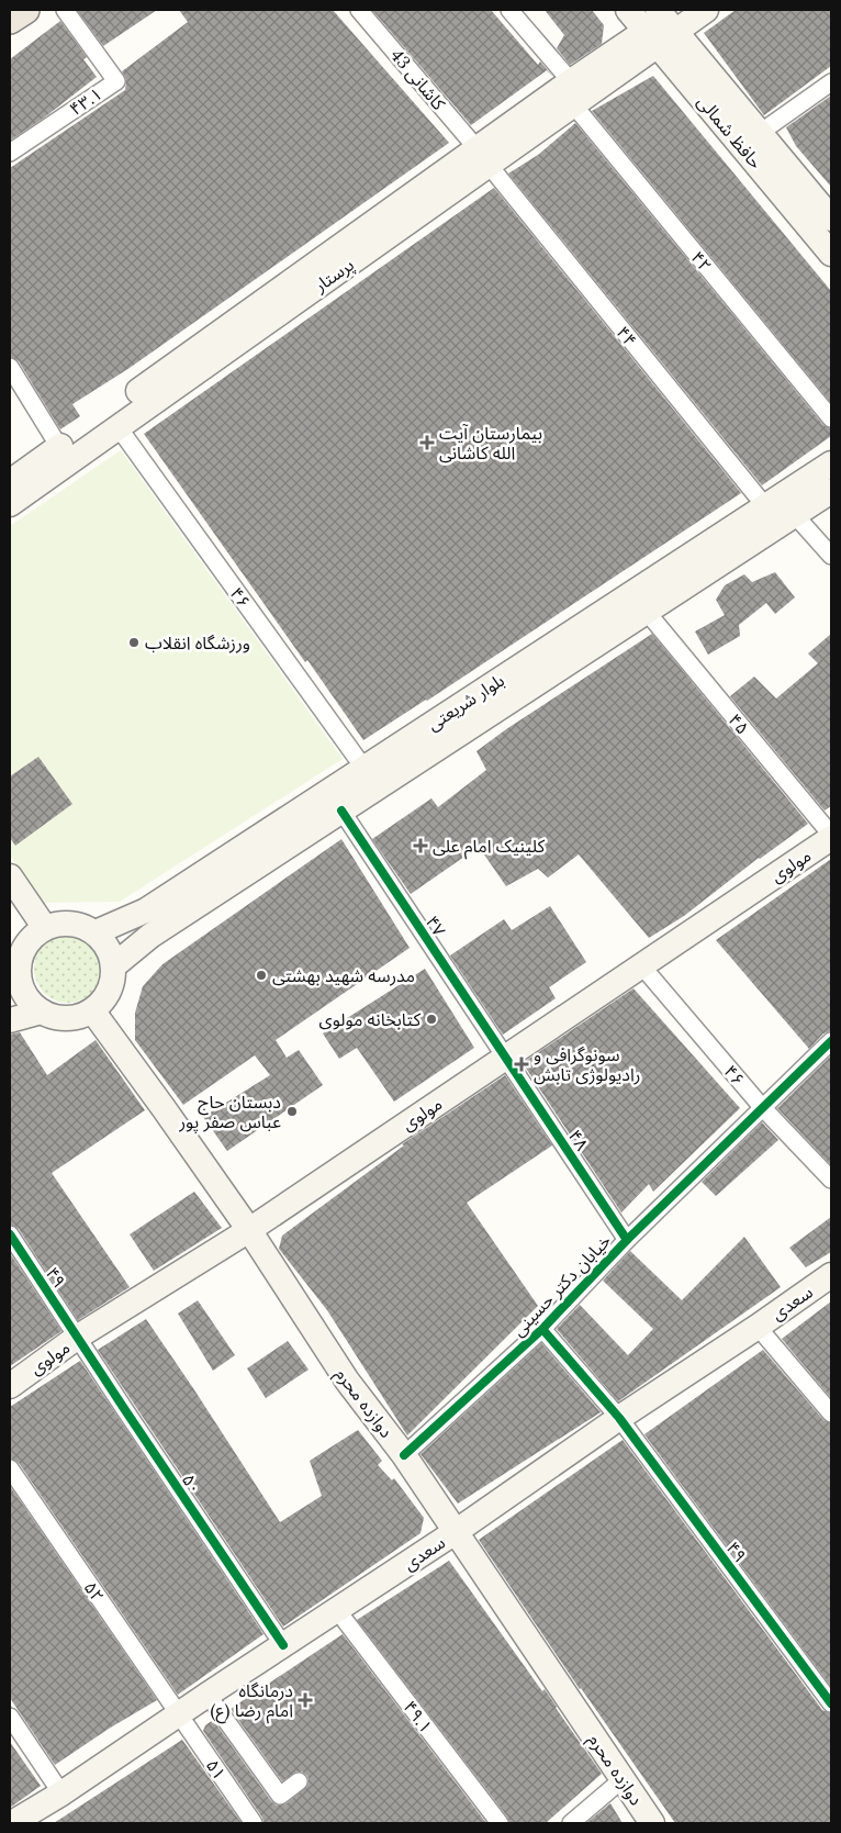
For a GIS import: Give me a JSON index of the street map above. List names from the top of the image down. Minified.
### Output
{"streets":{"main road":["حافظ شمالی","پرستار","بلوار شریعتی","مولوی","سعدی","دوازده محرم"],"street":["کاشانی 43","۴۳.۱","۴۲","۴۴","۴۶","۴۵","۴۷","۴۸","۴۹","خیابان دکتر حسینی","۵۰","۵۲","۴۹.۱","۵۱"]},"crossings":[["کاشانی 43","پرستار"],["کاشانی 43","۴۴"],["حافظ شمالی","پرستار"],["۴۲","پرستار"],["پرستار","۴۴"],["پرستار","۴۶"],["۴۴","بلوار شریعتی"],["۴۶","بلوار شریعتی"],["۴۶","مولوی"],["۴۶","خیابان دکتر حسینی"],["بلوار شریعتی","۴۵"],["بلوار شریعتی","۴۷"],["بلوار شریعتی","دوازده محرم"],["۴۵","مولوی"],["مولوی","۴۷"],["مولوی","۴۸"],["مولوی","۴۹"],["مولوی","دوازده محرم"],["مولوی","۵۰"],["۴۷","۴۸"],["۴۸","خیابان دکتر حسینی"],["۴۹","سعدی"],["۴۹","۵۰"],["خیابان دکتر حسینی","دوازده محرم"],["سعدی","دوازده محرم"],["سعدی","۵۰"],["سعدی","۵۲"],["سعدی","۴۹.۱"],["سعدی","۵۱"],["۵۲","۵۱"]],"places":{"health":["بیمارستان آیت الله کاشانی","کلینیک امام علی","سونوگرافی و رادیولوژی تابش","درمانگاه امام رضا (ع)"],"other":["ورزشگاه انقلاب","مدرسه شهید بهشتی","کتابخانه مولوی","دبستان حاج عباس صفر پور"]}}
